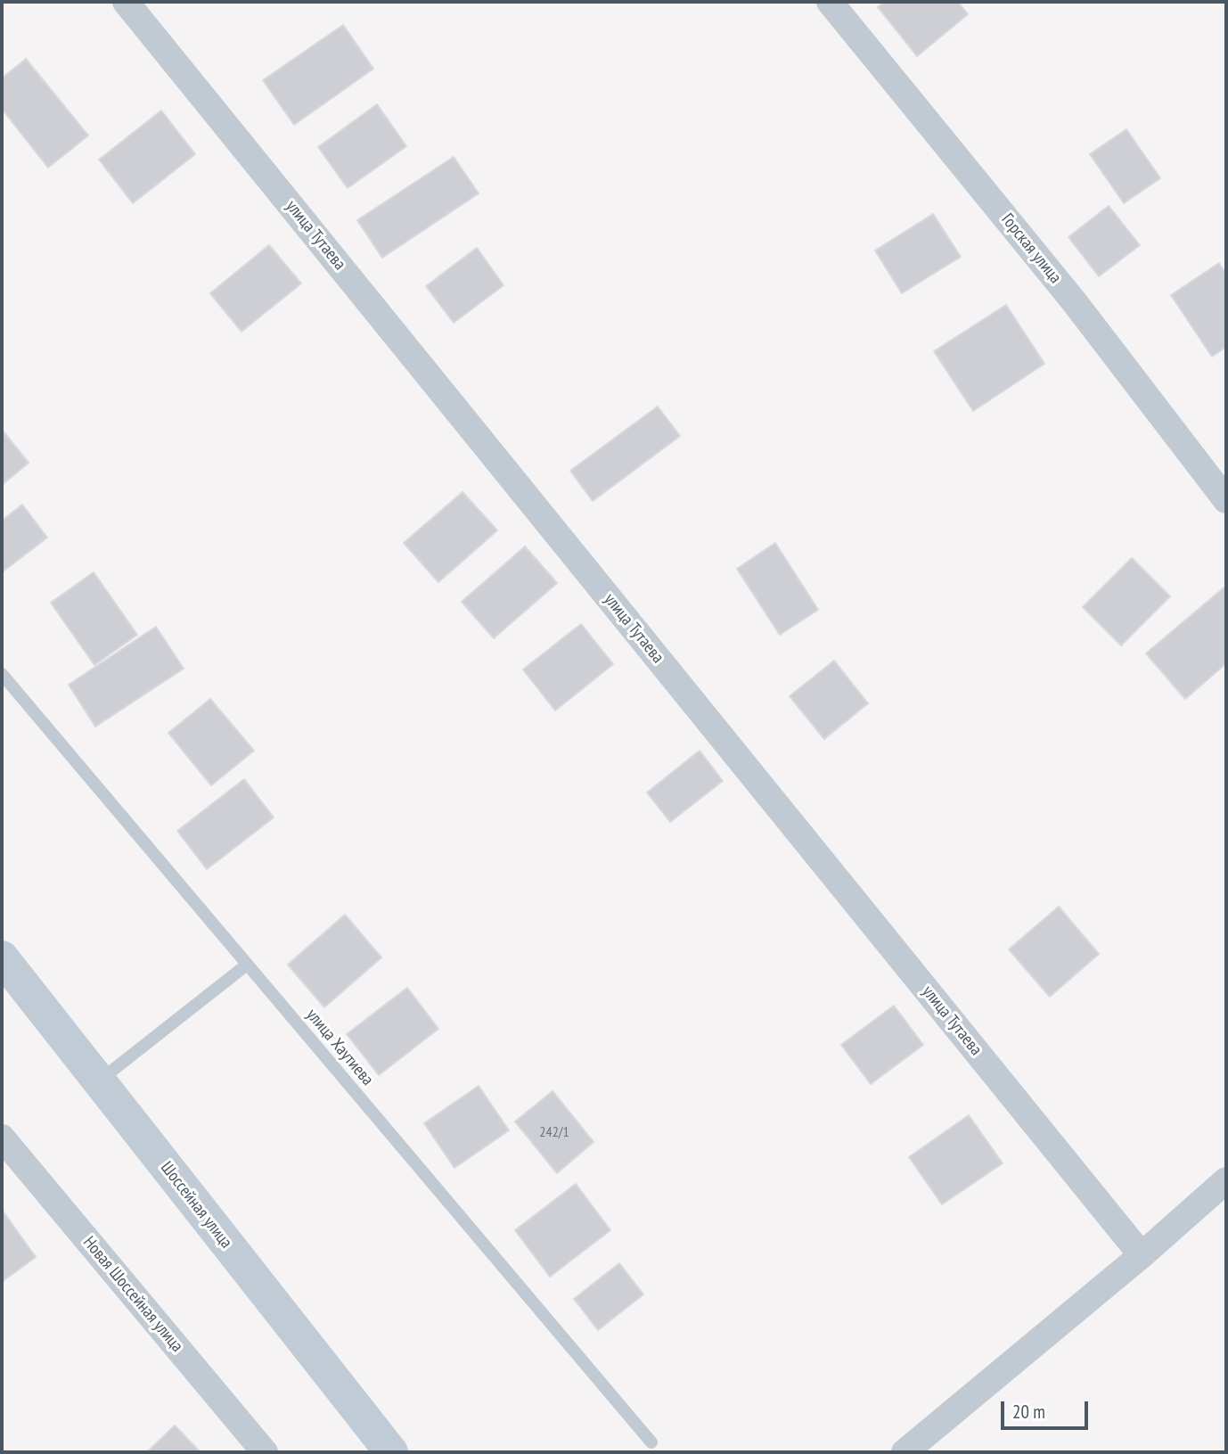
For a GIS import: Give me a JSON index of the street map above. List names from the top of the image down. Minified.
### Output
{"streets":{"main road":["Шоссейная улица"],"street":["улица Тутаева","Горская улица","Новая Шоссейная улица"],"lane":["улица Хаутиева"]},"house_numbers":["242/1"],"scale_bar":"20 m"}
